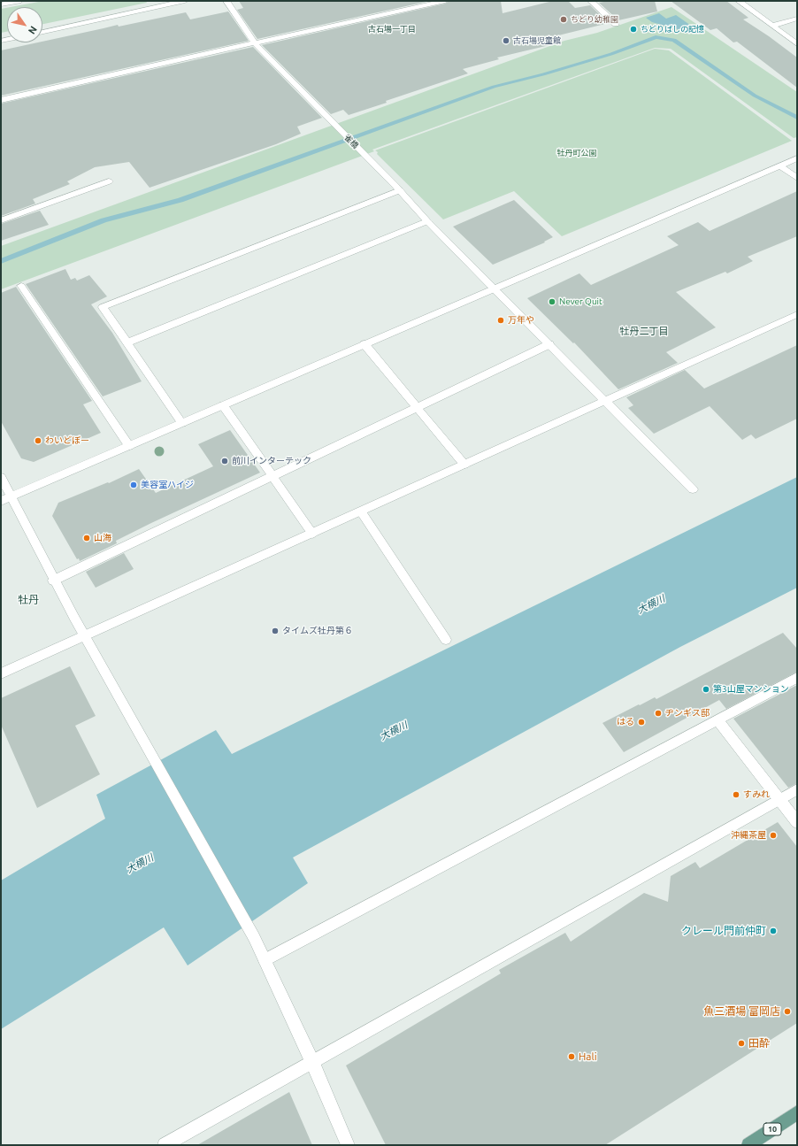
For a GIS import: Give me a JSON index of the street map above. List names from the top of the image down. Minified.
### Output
{"streets":{"main road":["10"],"street":["雀橋"]},"districts":["古石場一丁目","牡丹二丁目","牡丹"],"water":["大横川"],"parks":["牡丹町公園"],"places":["ちどり幼稚園","ちどりばしの記憶","古石場児童館","Never Quit","万年や","わいどぼー","前川インターテック","美容室ハイジ","山海","タイムズ牡丹第６","第3山屋マンション","ヂンギス邸","はる","すみれ","沖縄茶屋","クレール門前仲町","魚三酒場 富岡店","田酔","Hali"],"north":"bottom right"}
